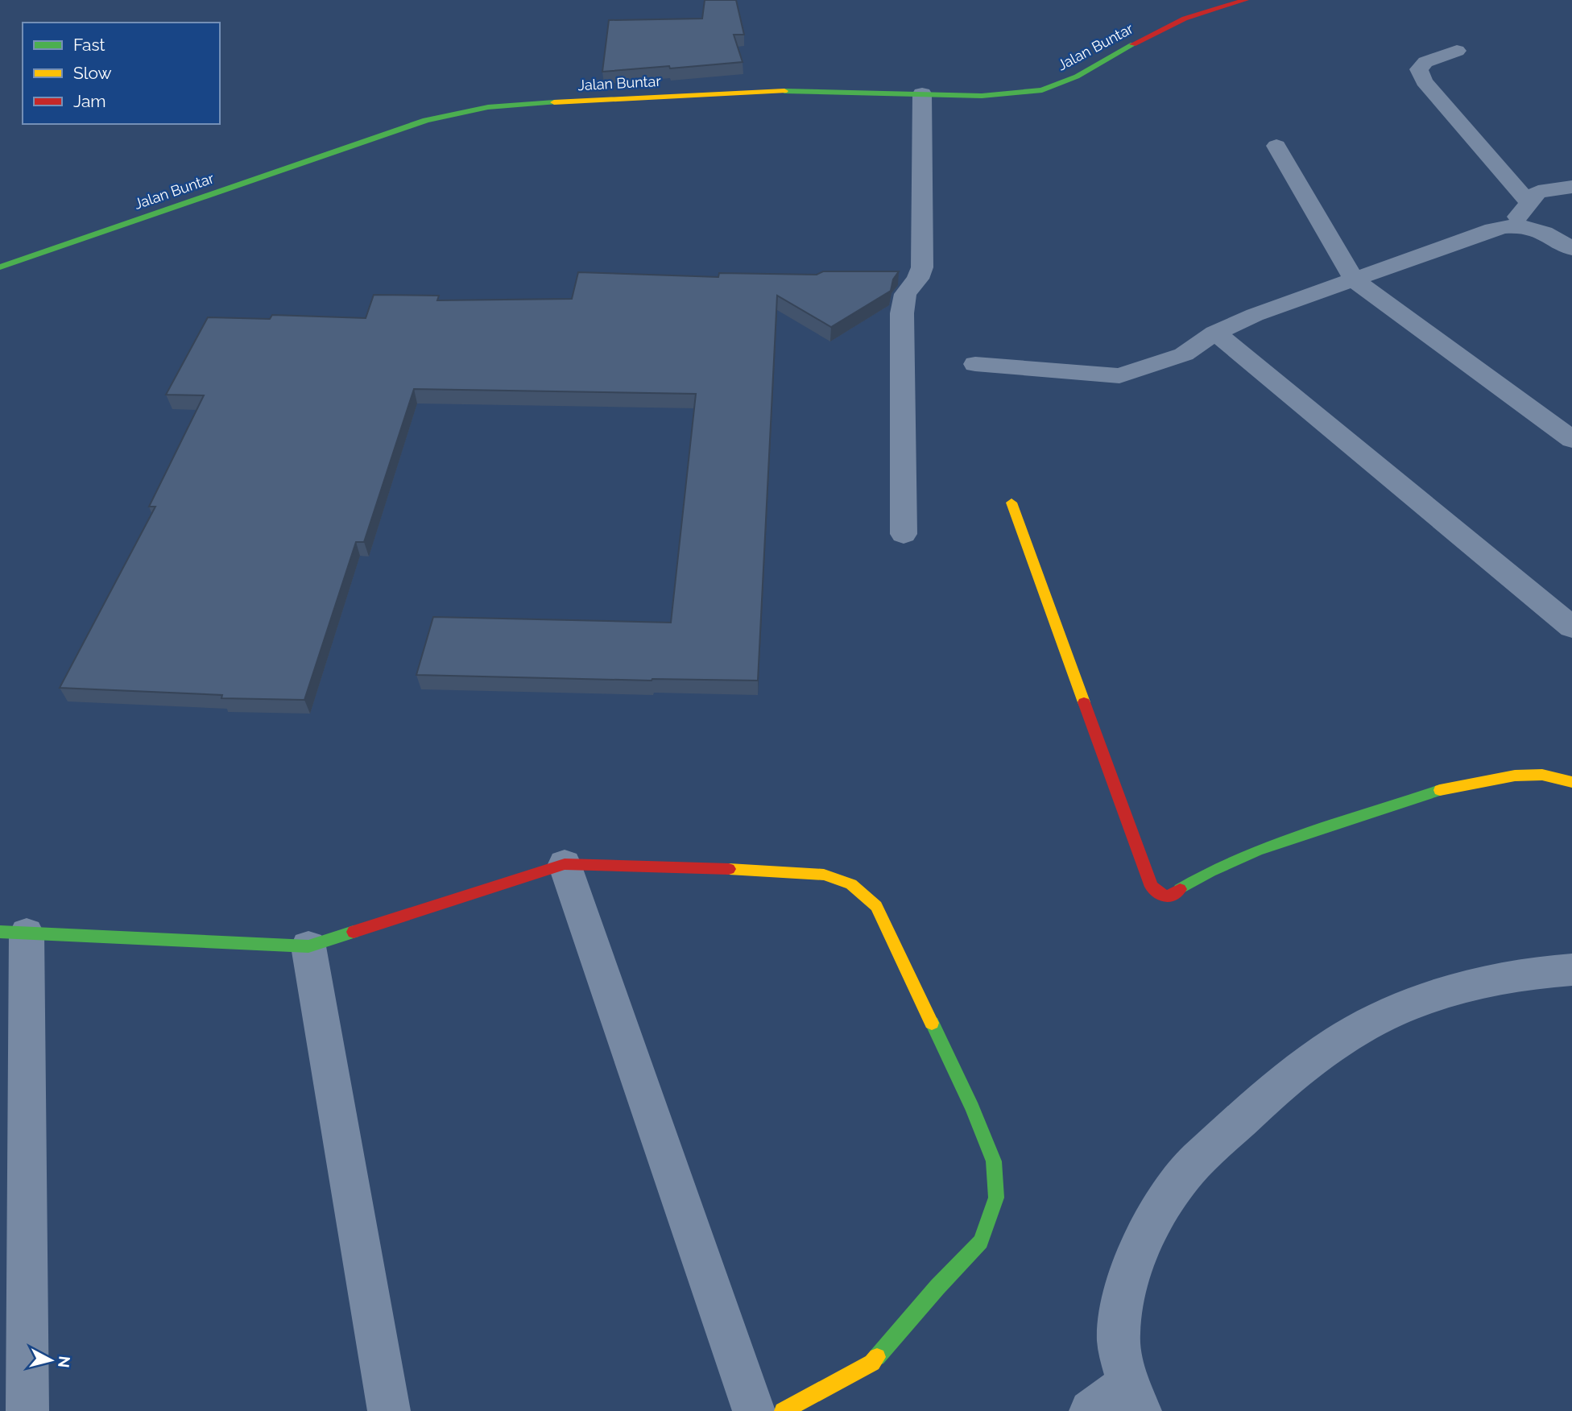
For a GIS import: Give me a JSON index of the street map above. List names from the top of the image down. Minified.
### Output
{"streets":{"street":["Jalan Buntar"]},"legend":["Fast","Slow","Jam"],"north":"right"}
